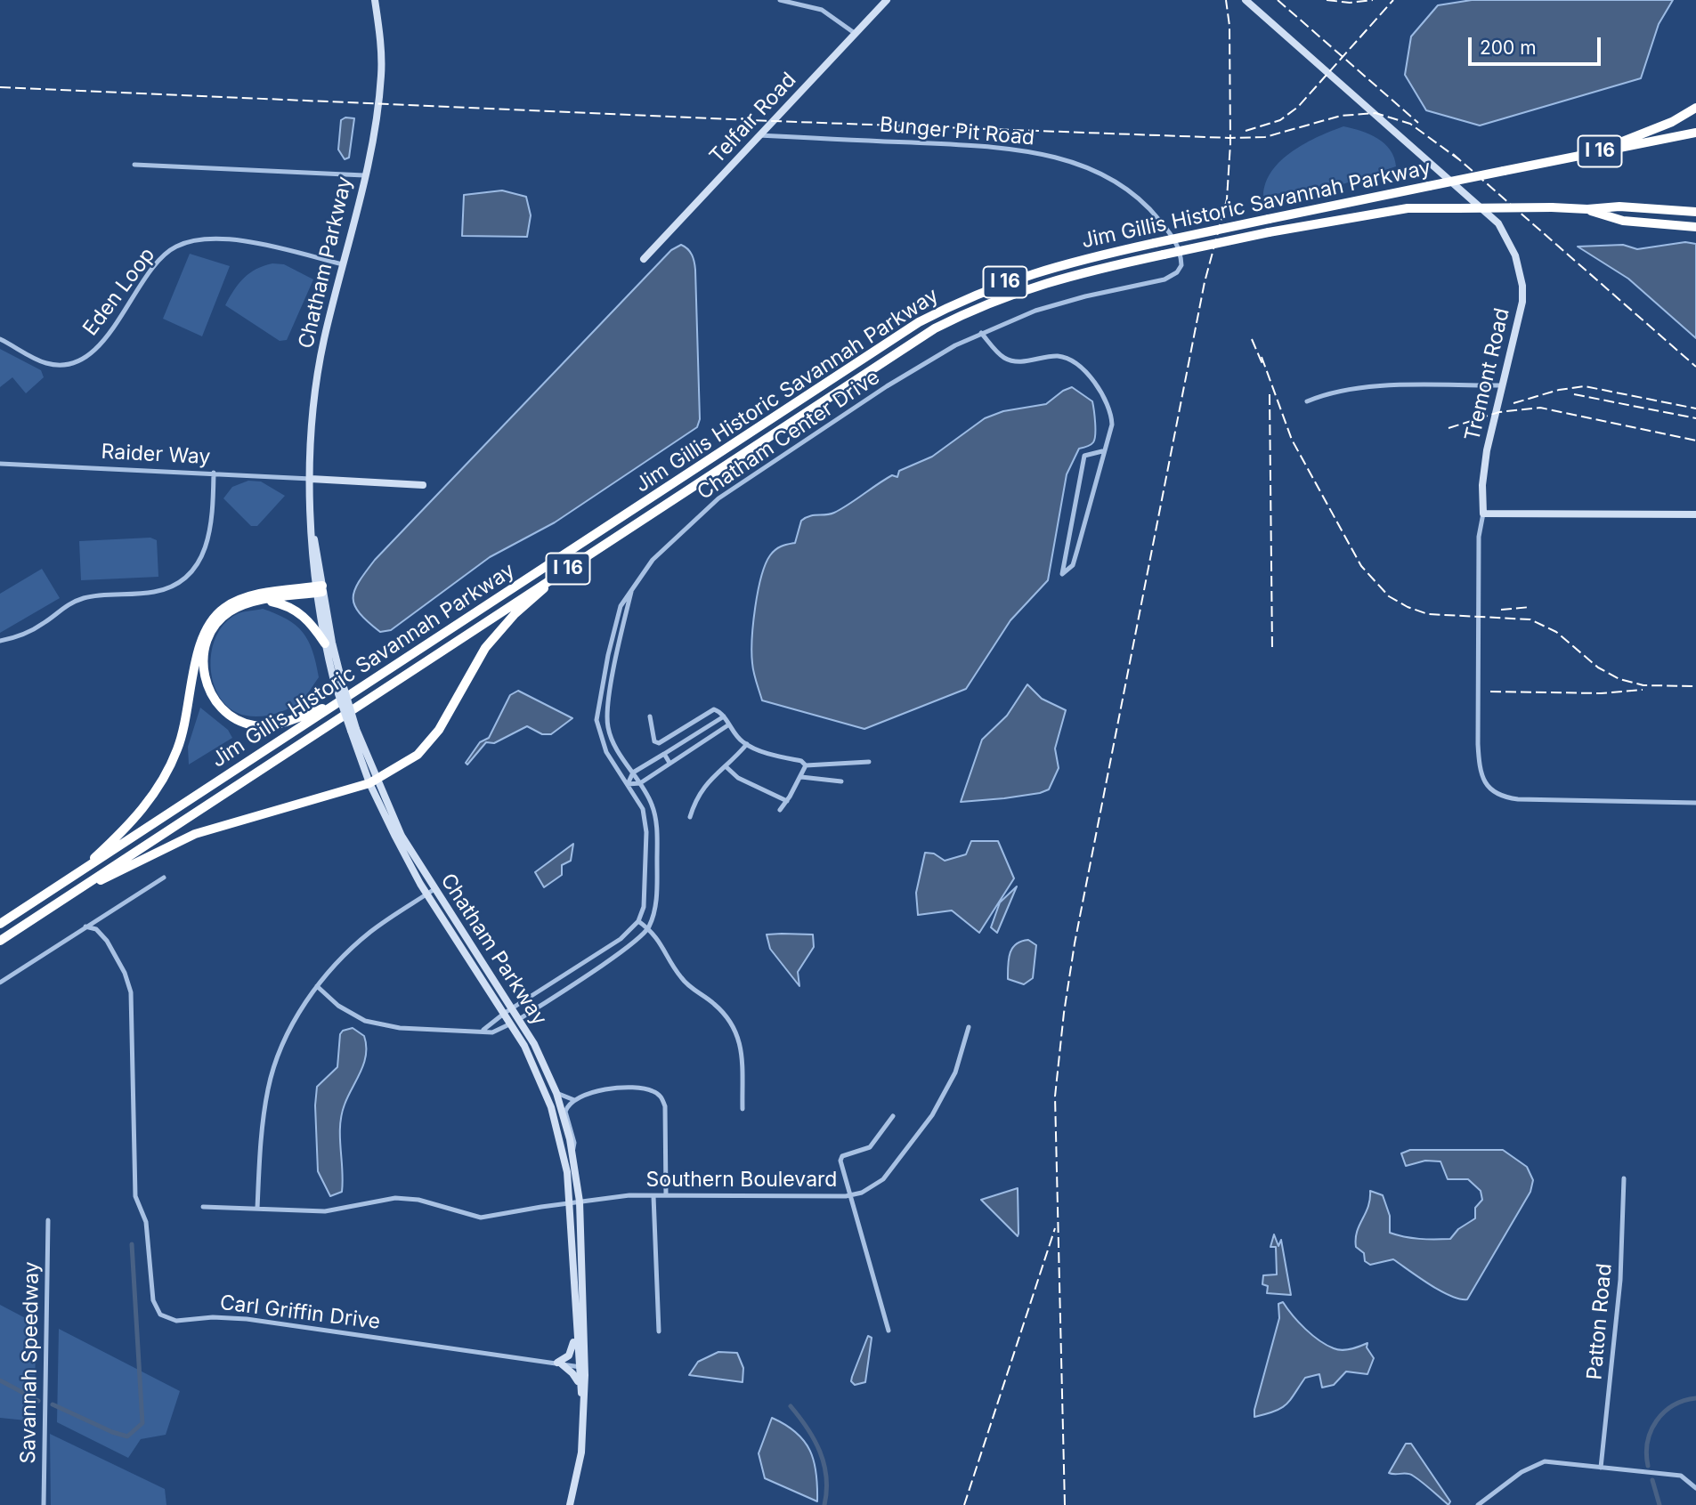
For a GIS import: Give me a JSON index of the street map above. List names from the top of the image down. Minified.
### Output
{"streets":{"highway":["I 16","Jim Gillis Historic Savannah Parkway"],"main road":["Telfair Road","Chatham Parkway","Tremont Road"],"street":["Bunger Pit Road","Eden Loop","Chatham Center Drive","Raider Way","Southern Boulevard","Carl Griffin Drive","Patton Road","Savannah Speedway"]},"crossings":[["Telfair Road","Bunger Pit Road"],["Bunger Pit Road","Chatham Center Drive"],["Chatham Parkway","Eden Loop"],["Chatham Parkway","Raider Way"],["Chatham Parkway","Southern Boulevard"],["Chatham Parkway","Carl Griffin Drive"]],"scale_bar":"200 m"}
